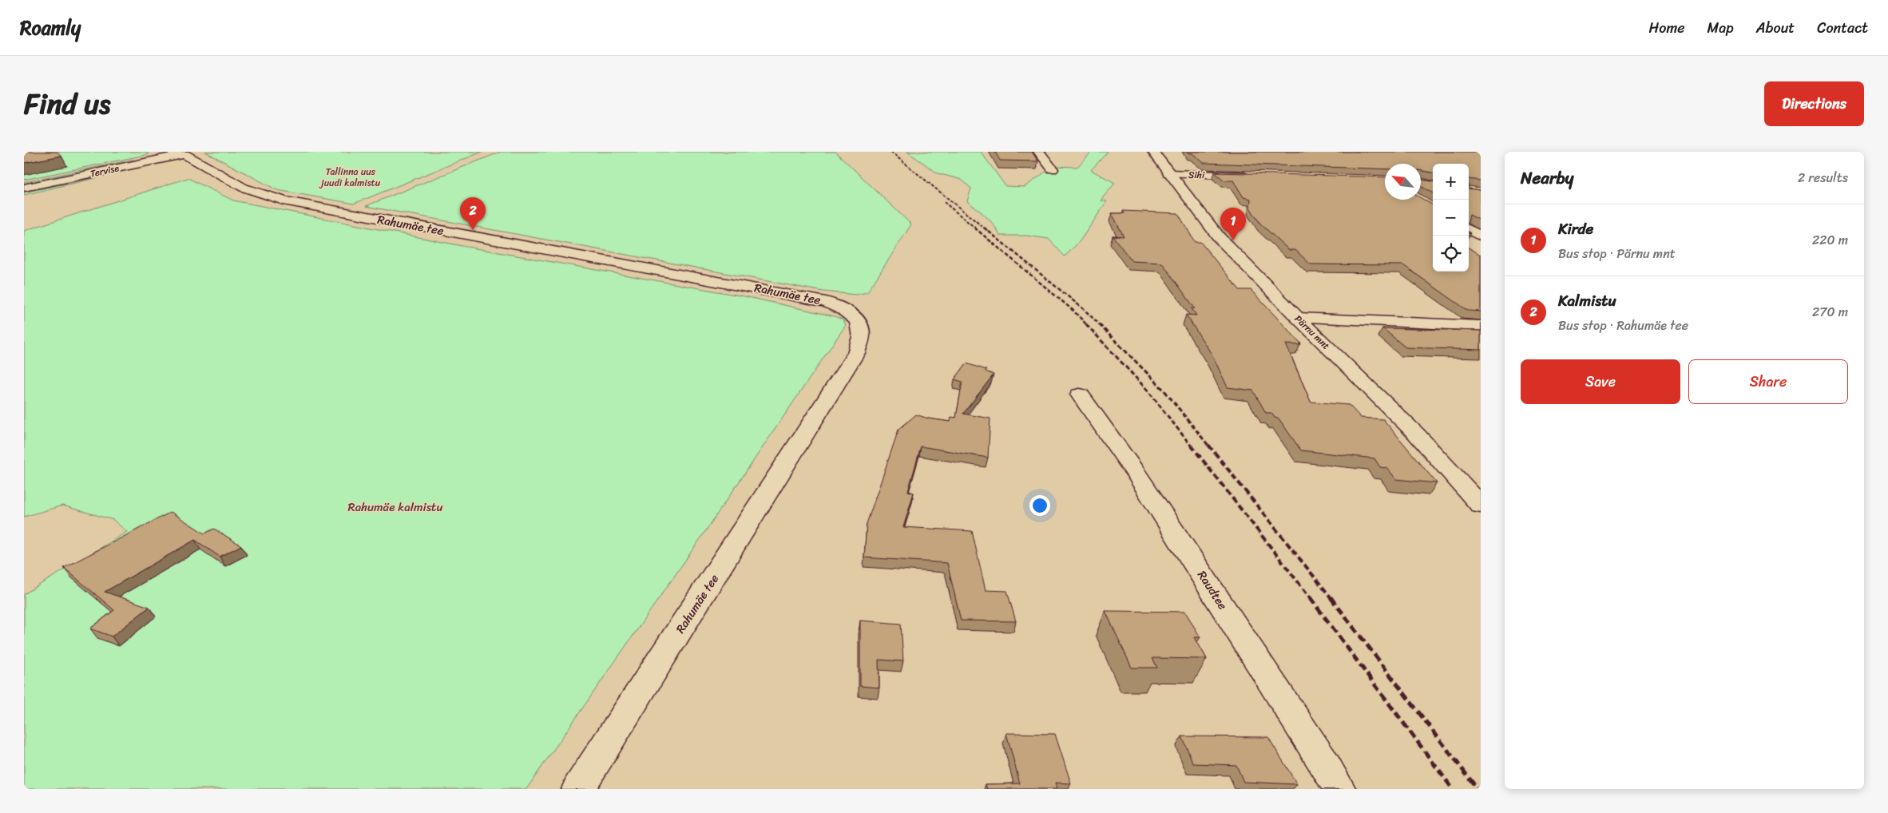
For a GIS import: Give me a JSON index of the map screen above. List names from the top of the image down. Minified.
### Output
{"streets":{"street":["Tervise","Sihi","Rahumäe tee","Pärnu mnt","Raudtee"]},"crossings":[["Tervise","Rahumäe tee"],["Sihi","Pärnu mnt"]],"parks":["Tallinna uus juudi kalmistu","Rahumäe kalmistu"],"north":"top left","page":{"header":"Roamly","nav":["Home","Map","About","Contact"],"title":"Find us","buttons":["Directions",["Save","Share"]],"heading":["Nearby","2 results"],"map_buttons":["+","−"],"pins":["2","1"],"list":[{"mark":"1","name":"Kirde","note":"Bus stop · Pärnu mnt","value":"220 m"},{"mark":"2","name":"Kalmistu","note":"Bus stop · Rahumäe tee","value":"270 m"}]}}
